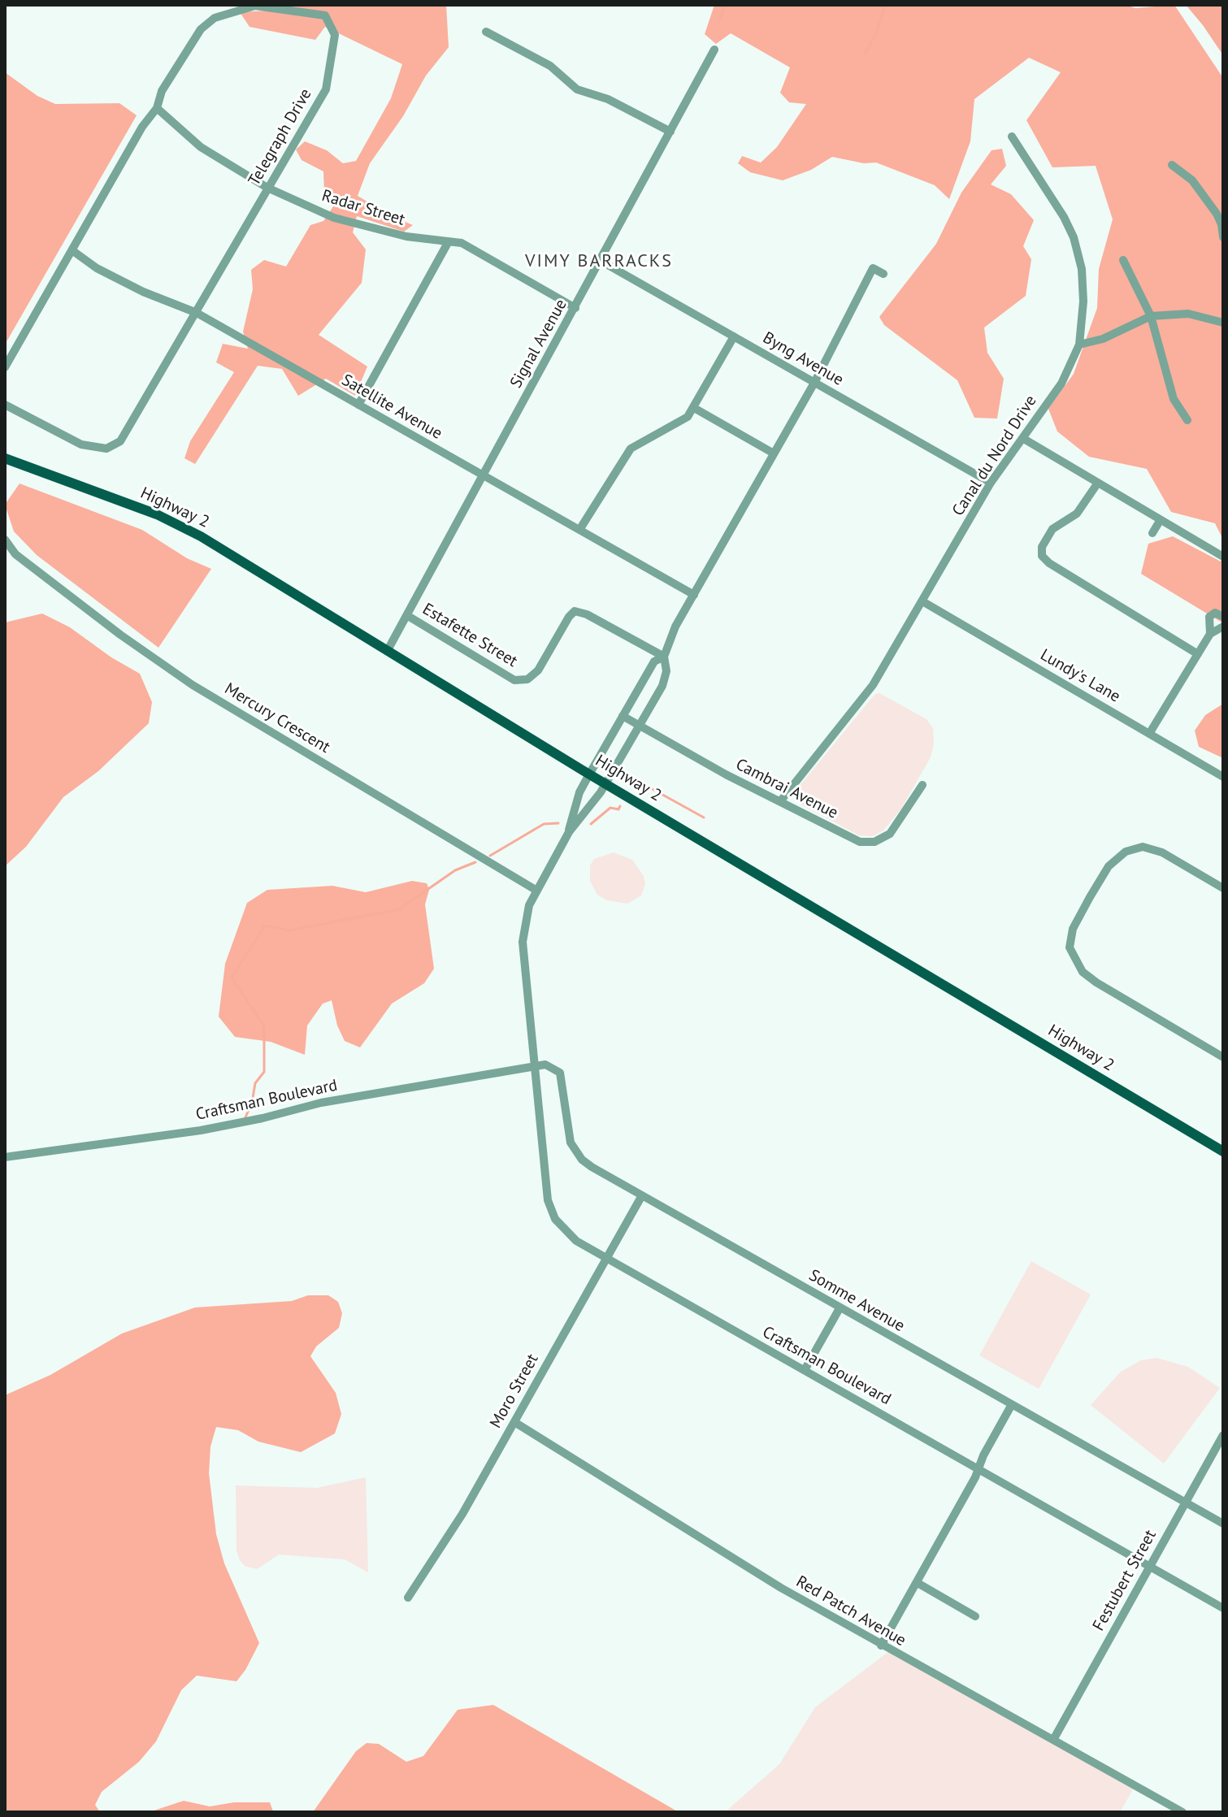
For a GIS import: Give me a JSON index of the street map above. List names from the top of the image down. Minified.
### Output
{"streets":{"main road":["Highway 2"],"street":["Telegraph Drive","Radar Street","Signal Avenue","Byng Avenue","Satellite Avenue","Canal du Nord Drive","Estafette Street","Lundy's Lane","Mercury Crescent","Cambrai Avenue","Craftsman Boulevard","Somme Avenue","Moro Street","Festubert Street","Red Patch Avenue"]},"crossings":[["Telegraph Drive","Radar Street"],["Telegraph Drive","Satellite Avenue"],["Radar Street","Signal Avenue"],["Signal Avenue","Byng Avenue"],["Signal Avenue","Satellite Avenue"],["Signal Avenue","Highway 2"],["Signal Avenue","Estafette Street"],["Byng Avenue","Canal du Nord Drive"],["Canal du Nord Drive","Lundy's Lane"],["Canal du Nord Drive","Cambrai Avenue"],["Highway 2","Craftsman Boulevard"],["Estafette Street","Craftsman Boulevard"],["Mercury Crescent","Craftsman Boulevard"],["Cambrai Avenue","Craftsman Boulevard"],["Craftsman Boulevard","Somme Avenue"],["Craftsman Boulevard","Moro Street"],["Craftsman Boulevard","Festubert Street"],["Somme Avenue","Moro Street"],["Somme Avenue","Festubert Street"],["Moro Street","Red Patch Avenue"],["Festubert Street","Red Patch Avenue"]],"districts":["VIMY BARRACKS"]}
